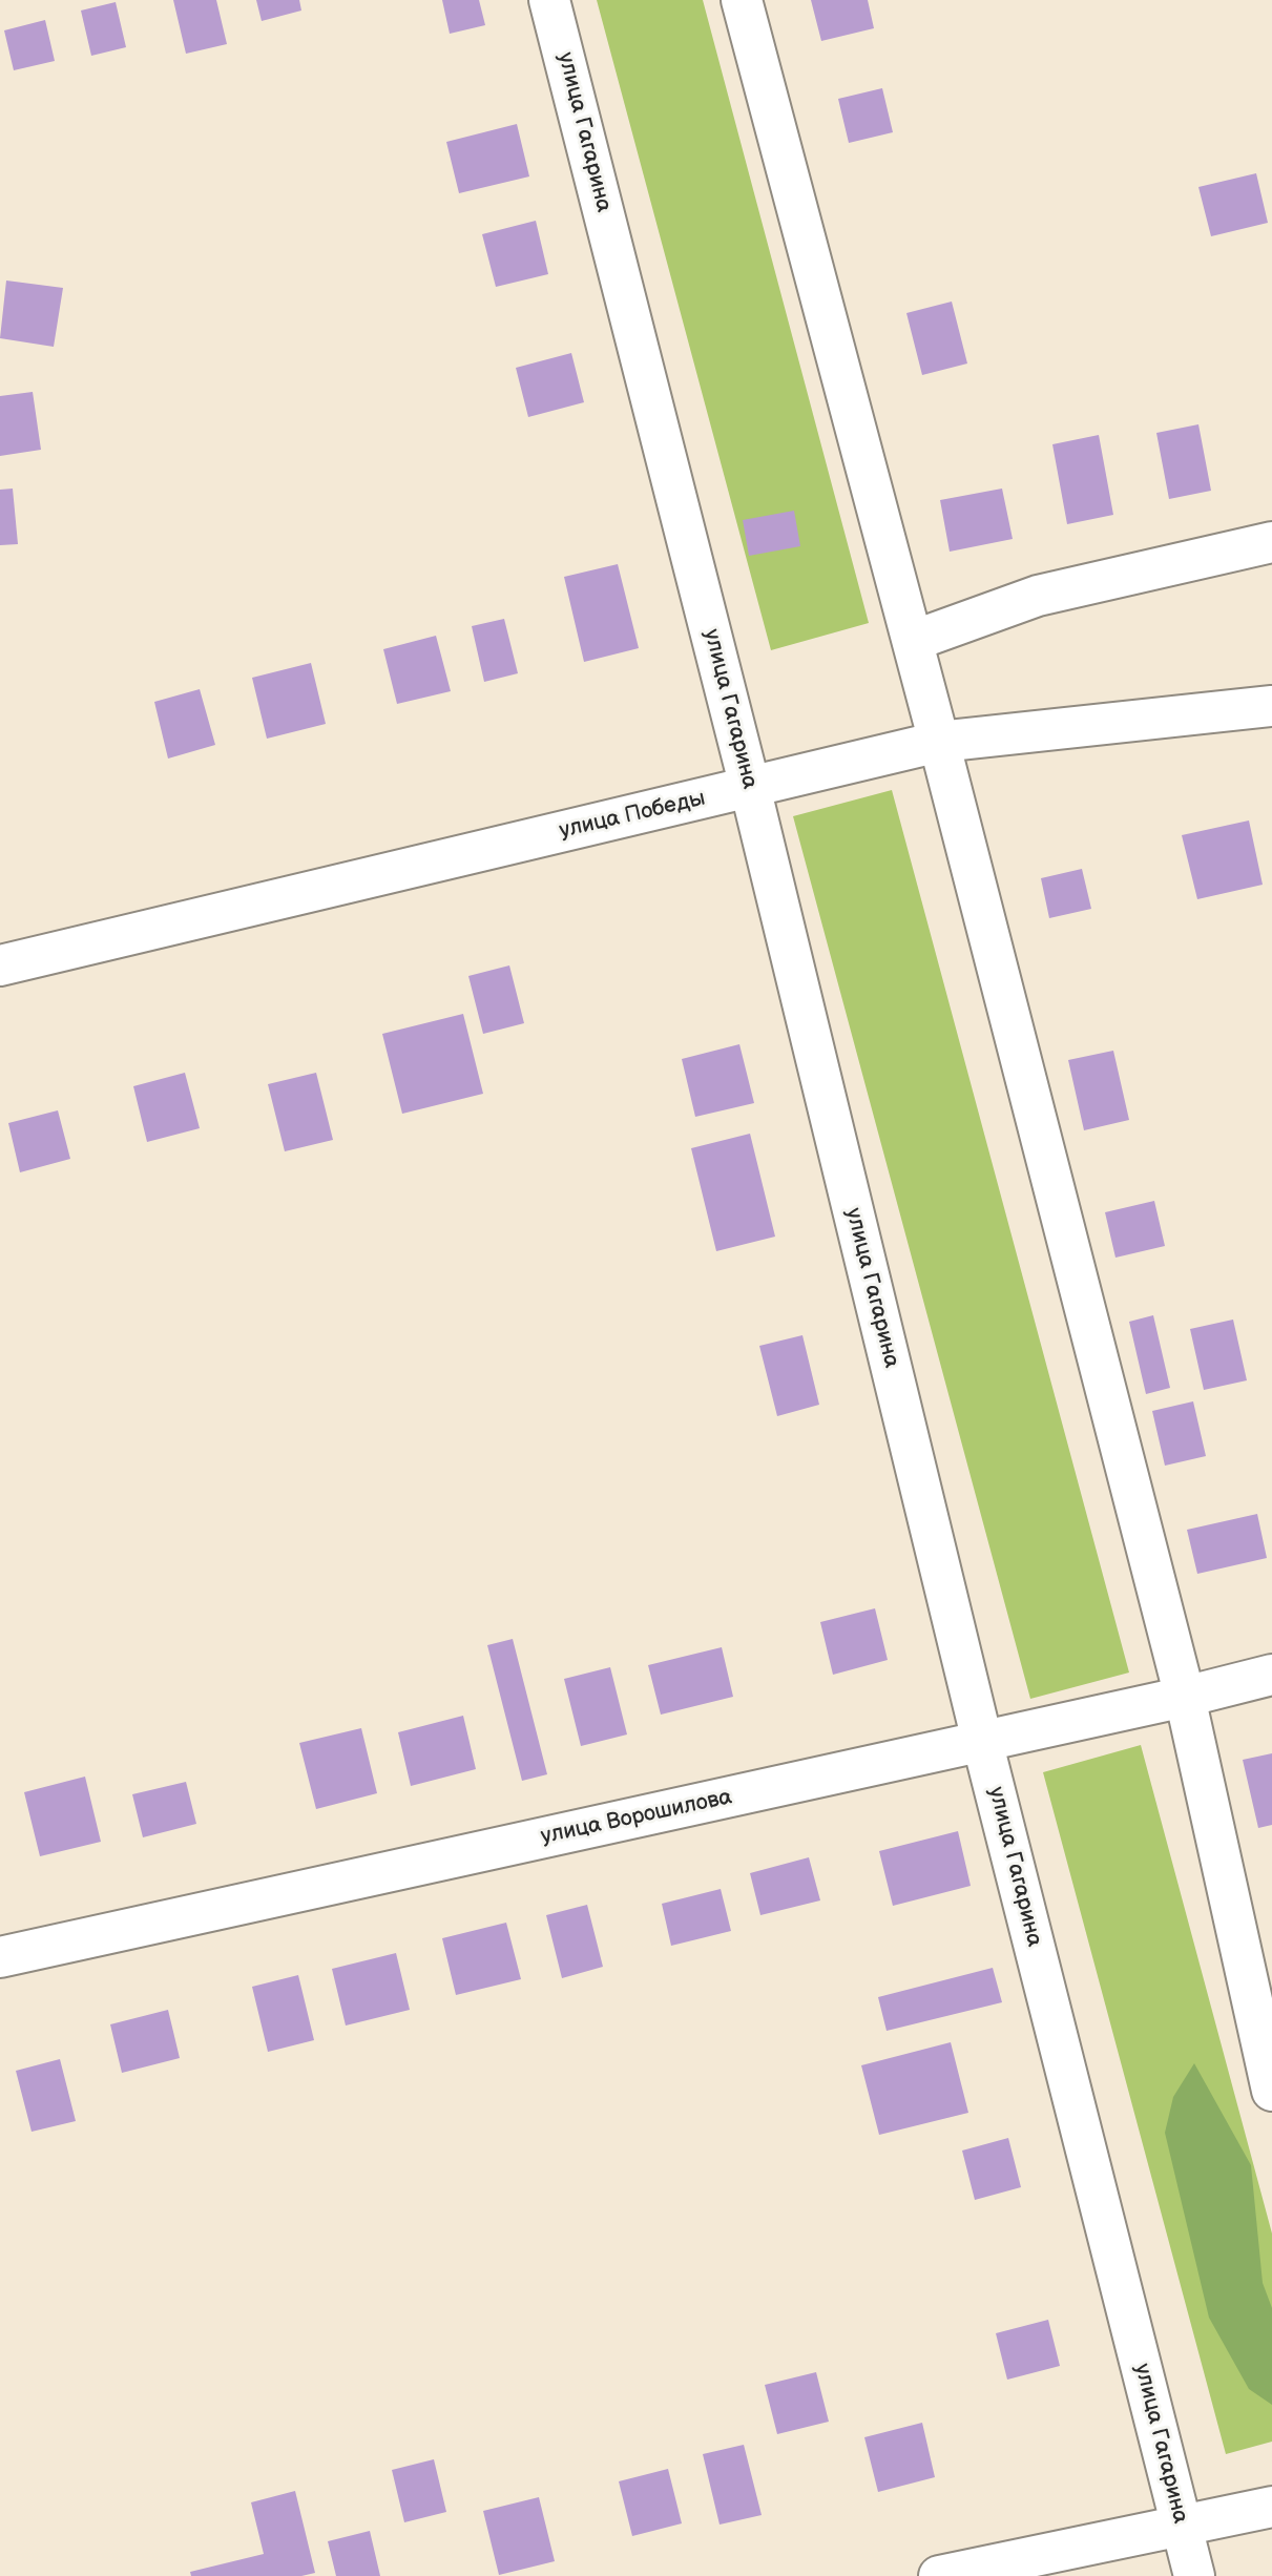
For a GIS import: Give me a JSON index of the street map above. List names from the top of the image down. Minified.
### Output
{"streets":{"street":["улица Гагарина","улица Победы","улица Ворошилова"]},"crossings":[["улица Гагарина","улица Победы"],["улица Гагарина","улица Ворошилова"]]}
